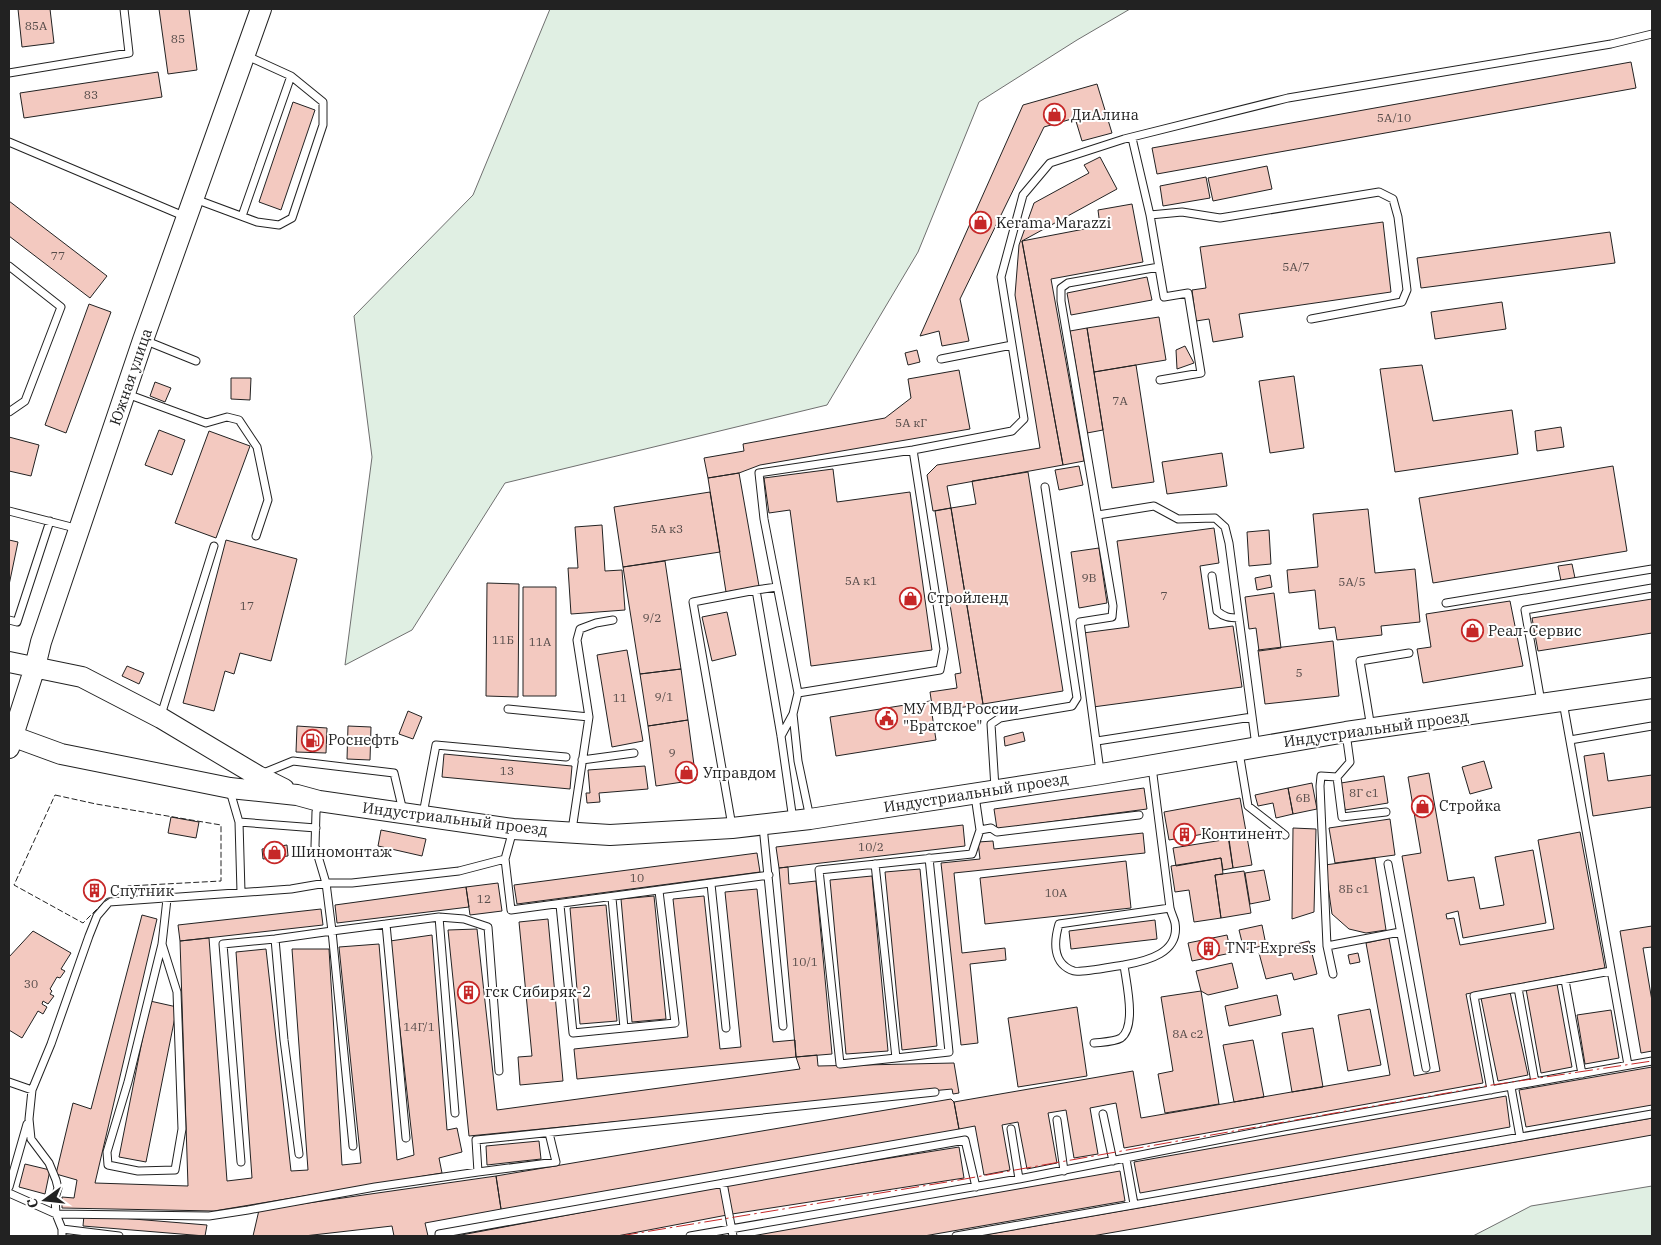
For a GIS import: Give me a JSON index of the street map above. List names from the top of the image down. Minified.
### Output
{"streets":{"street":["Южная улица","Индустриальный проезд"]},"places":{"shop":["ДиАлина","Kerama Marazzi","Стройленд","Реал-Сервис","Управдом","Стройка","Шиномонтаж"],"public building":["МУ МВД России \"Братское\""],"fuel station":["Роснефть"],"building":["Континент","Спутник","TNT Express","гск Сибиряк-2"]},"house_numbers":["85А","85","83","5А/10","77","5А/7","7А","5А кГ","5А к3","9В","5А к1","5А/5","7","17","9/2","11Б","11А","5","9/1","11","9","13","8Г с1","6В","10/2","10","8Б с1","10А","12","10/1","30","14Г/1","8А с2"],"north":"left"}
